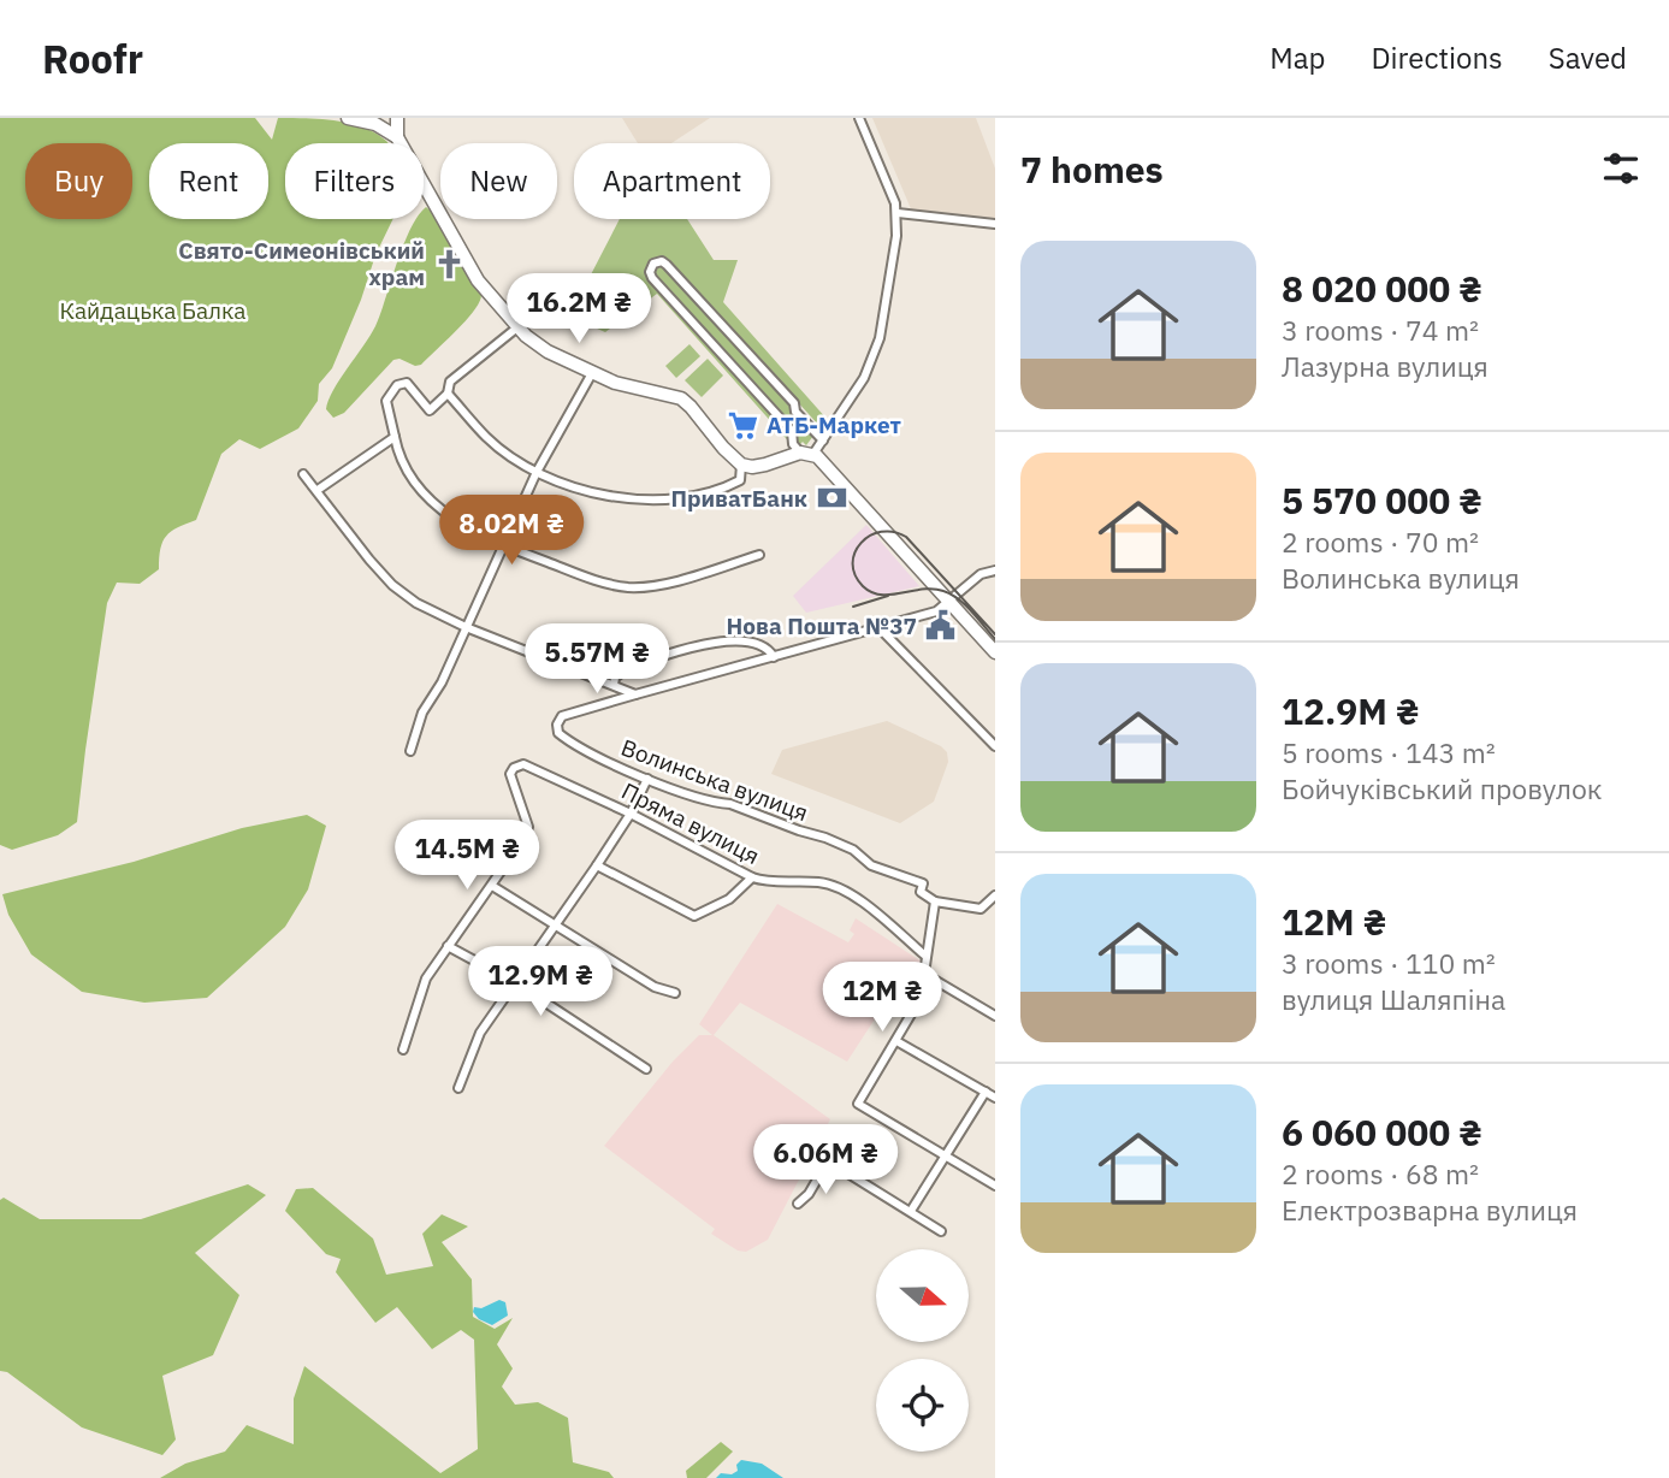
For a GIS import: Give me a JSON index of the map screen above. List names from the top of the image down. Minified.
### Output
{"streets":{"street":["Волинська вулиця","Пряма вулиця"]},"parks":["Кайдацька Балка"],"places":{"church":["Свято-Симеонівський храм"],"supermarket":["АТБ-Маркет"],"bank":["ПриватБанк"],"public building":["Нова Пошта №37"]},"north":"right","page":{"header":"Roofr","nav":["Map","Directions","Saved"],"heading":"7 homes","chip":["Buy","Rent","Filters","New","Apartment"],"list":[{"name":"8 020 000 ₴","note":"3 rooms · 74 m² · Лазурна вулиця"},{"name":"5 570 000 ₴","note":"2 rooms · 70 m² · Волинська вулиця"},{"name":"12.9M ₴","note":"5 rooms · 143 m² · Бойчуківський провулок"},{"name":"12M ₴","note":"3 rooms · 110 m² · вулиця Шаляпіна"},{"name":"6 060 000 ₴","note":"2 rooms · 68 m² · Електрозварна вулиця"}],"price":["16.2M ₴","8.02M ₴","5.57M ₴","14.5M ₴","12.9M ₴","12M ₴","6.06M ₴"]}}
